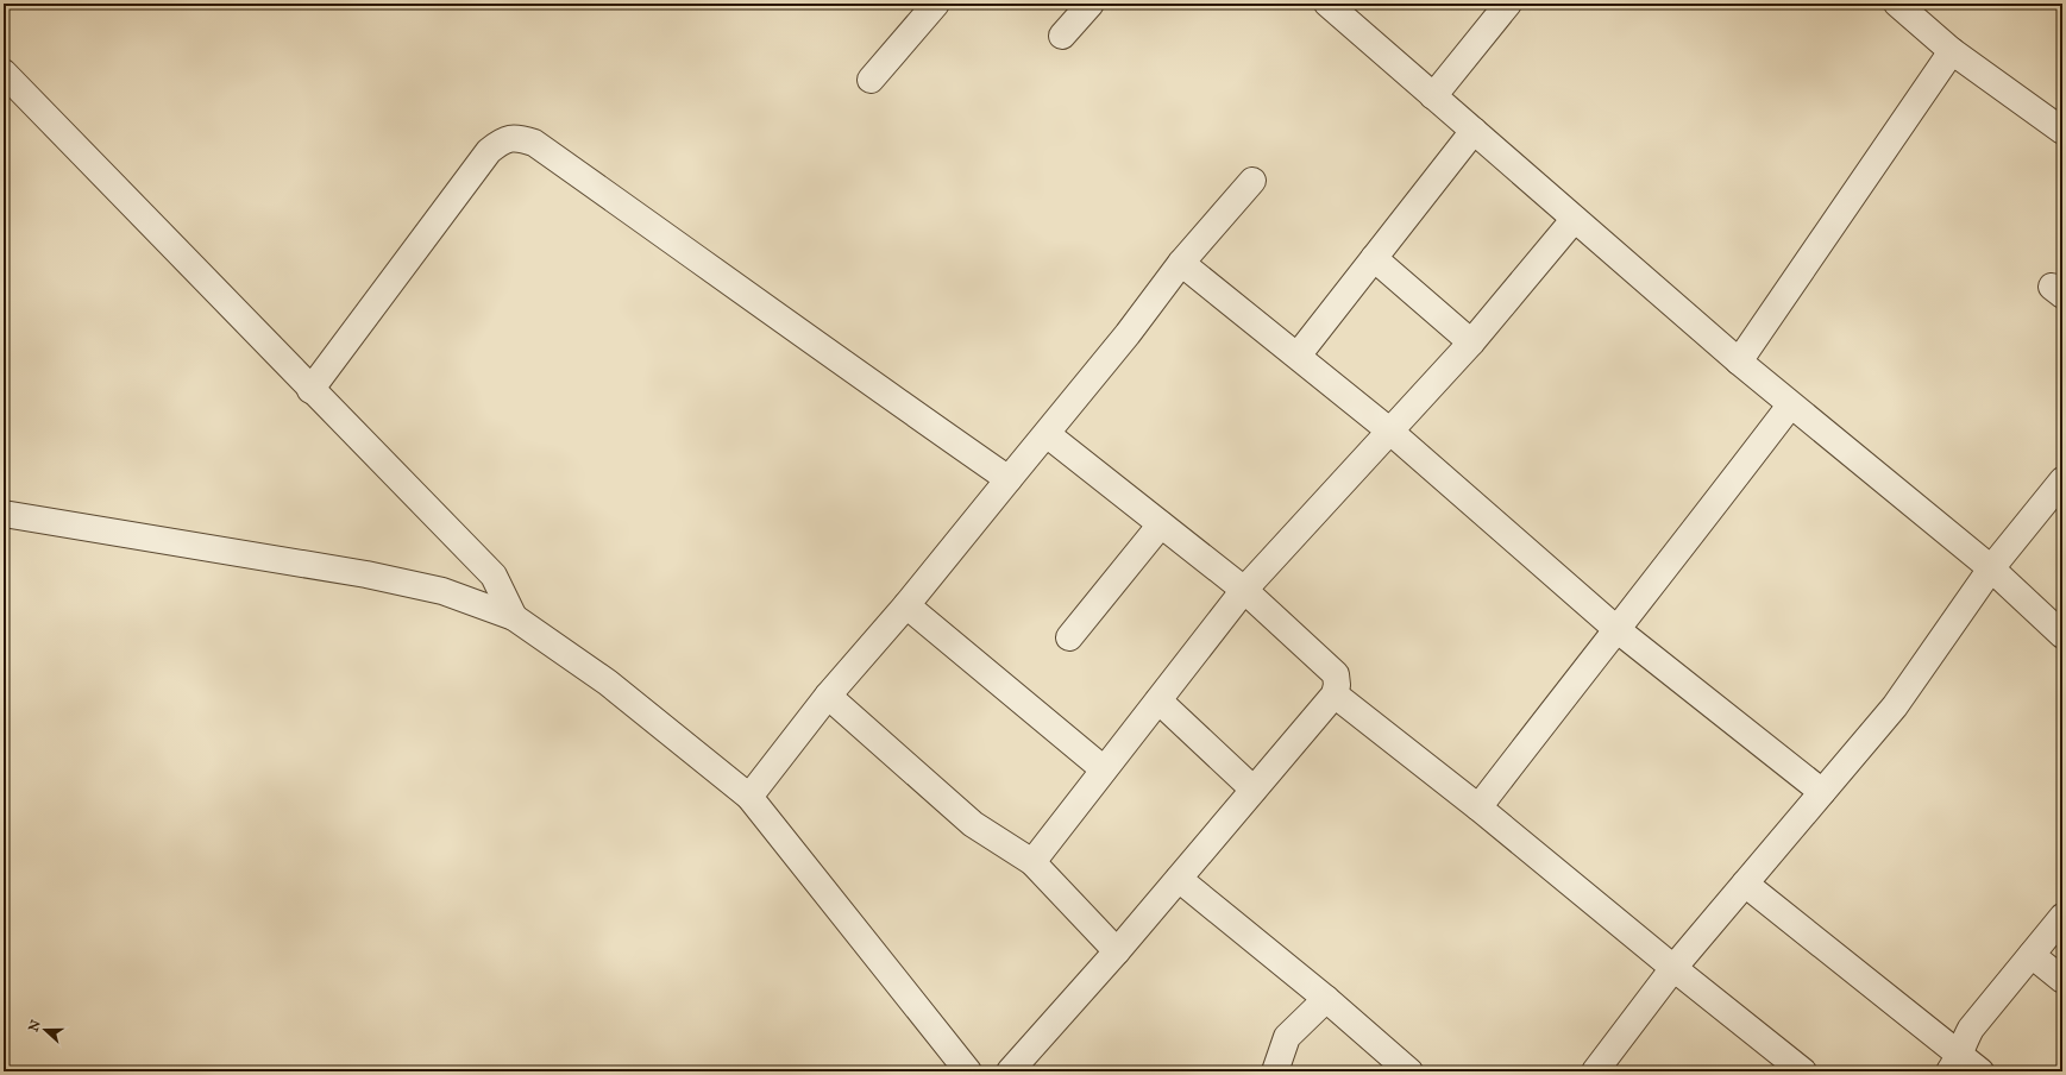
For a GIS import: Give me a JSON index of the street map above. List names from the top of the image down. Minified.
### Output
{"north":"left"}
